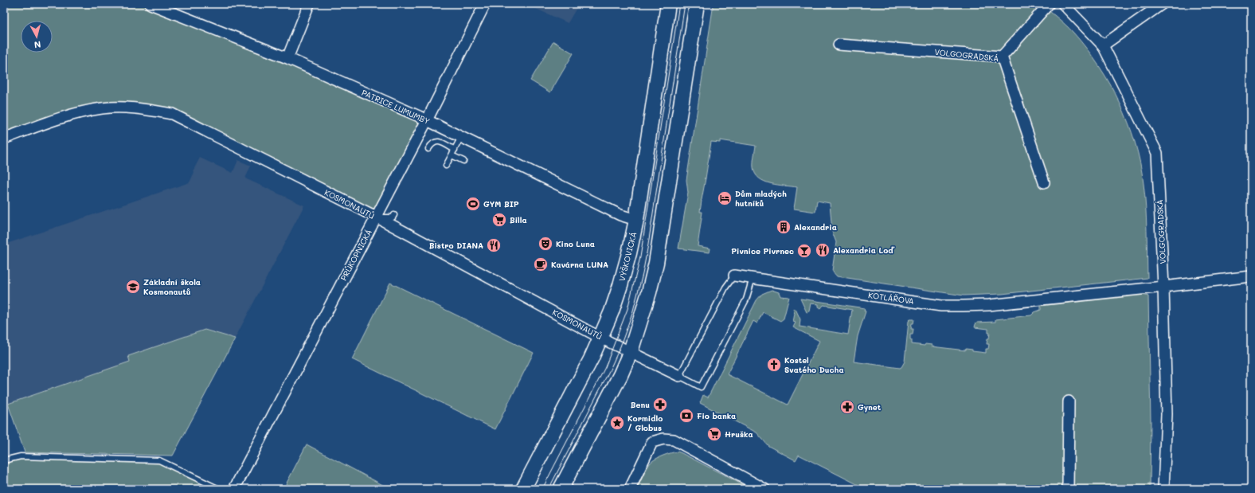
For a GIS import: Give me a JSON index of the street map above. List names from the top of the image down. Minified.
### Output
{"streets":{"street":["VOLGOGRADSKÁ","PATRICE LUMUMBY","KOSMONAUTŮ","PRŮKOPNICKÁ","VÝŠKOVICKÁ","KOTLÁŘOVA"]},"crossings":[["VOLGOGRADSKÁ","KOTLÁŘOVA"],["PATRICE LUMUMBY","PRŮKOPNICKÁ"],["PATRICE LUMUMBY","VÝŠKOVICKÁ"],["KOSMONAUTŮ","PRŮKOPNICKÁ"],["KOSMONAUTŮ","VÝŠKOVICKÁ"],["KOSMONAUTŮ","KOTLÁŘOVA"]],"places":{"hotel":["Dům mladých hutníků"],"sports":["GYM BIP"],"supermarket":["Billa","Hruška"],"building":["Alexandria"],"theatre":["Kino Luna"],"restaurant":["Bistro DIANA","Alexandria Loď"],"bar":["Pivnice Pivrnec"],"cafe":["Kavárna LUNA"],"school or university":["Základní škola Kosmonautů"],"church":["Kostel Svatého Ducha"],"pharmacy":["Benu","Gynet"],"bank":["Fio banka"],"place":["Kormidlo / Globus"]},"north":"bottom"}
